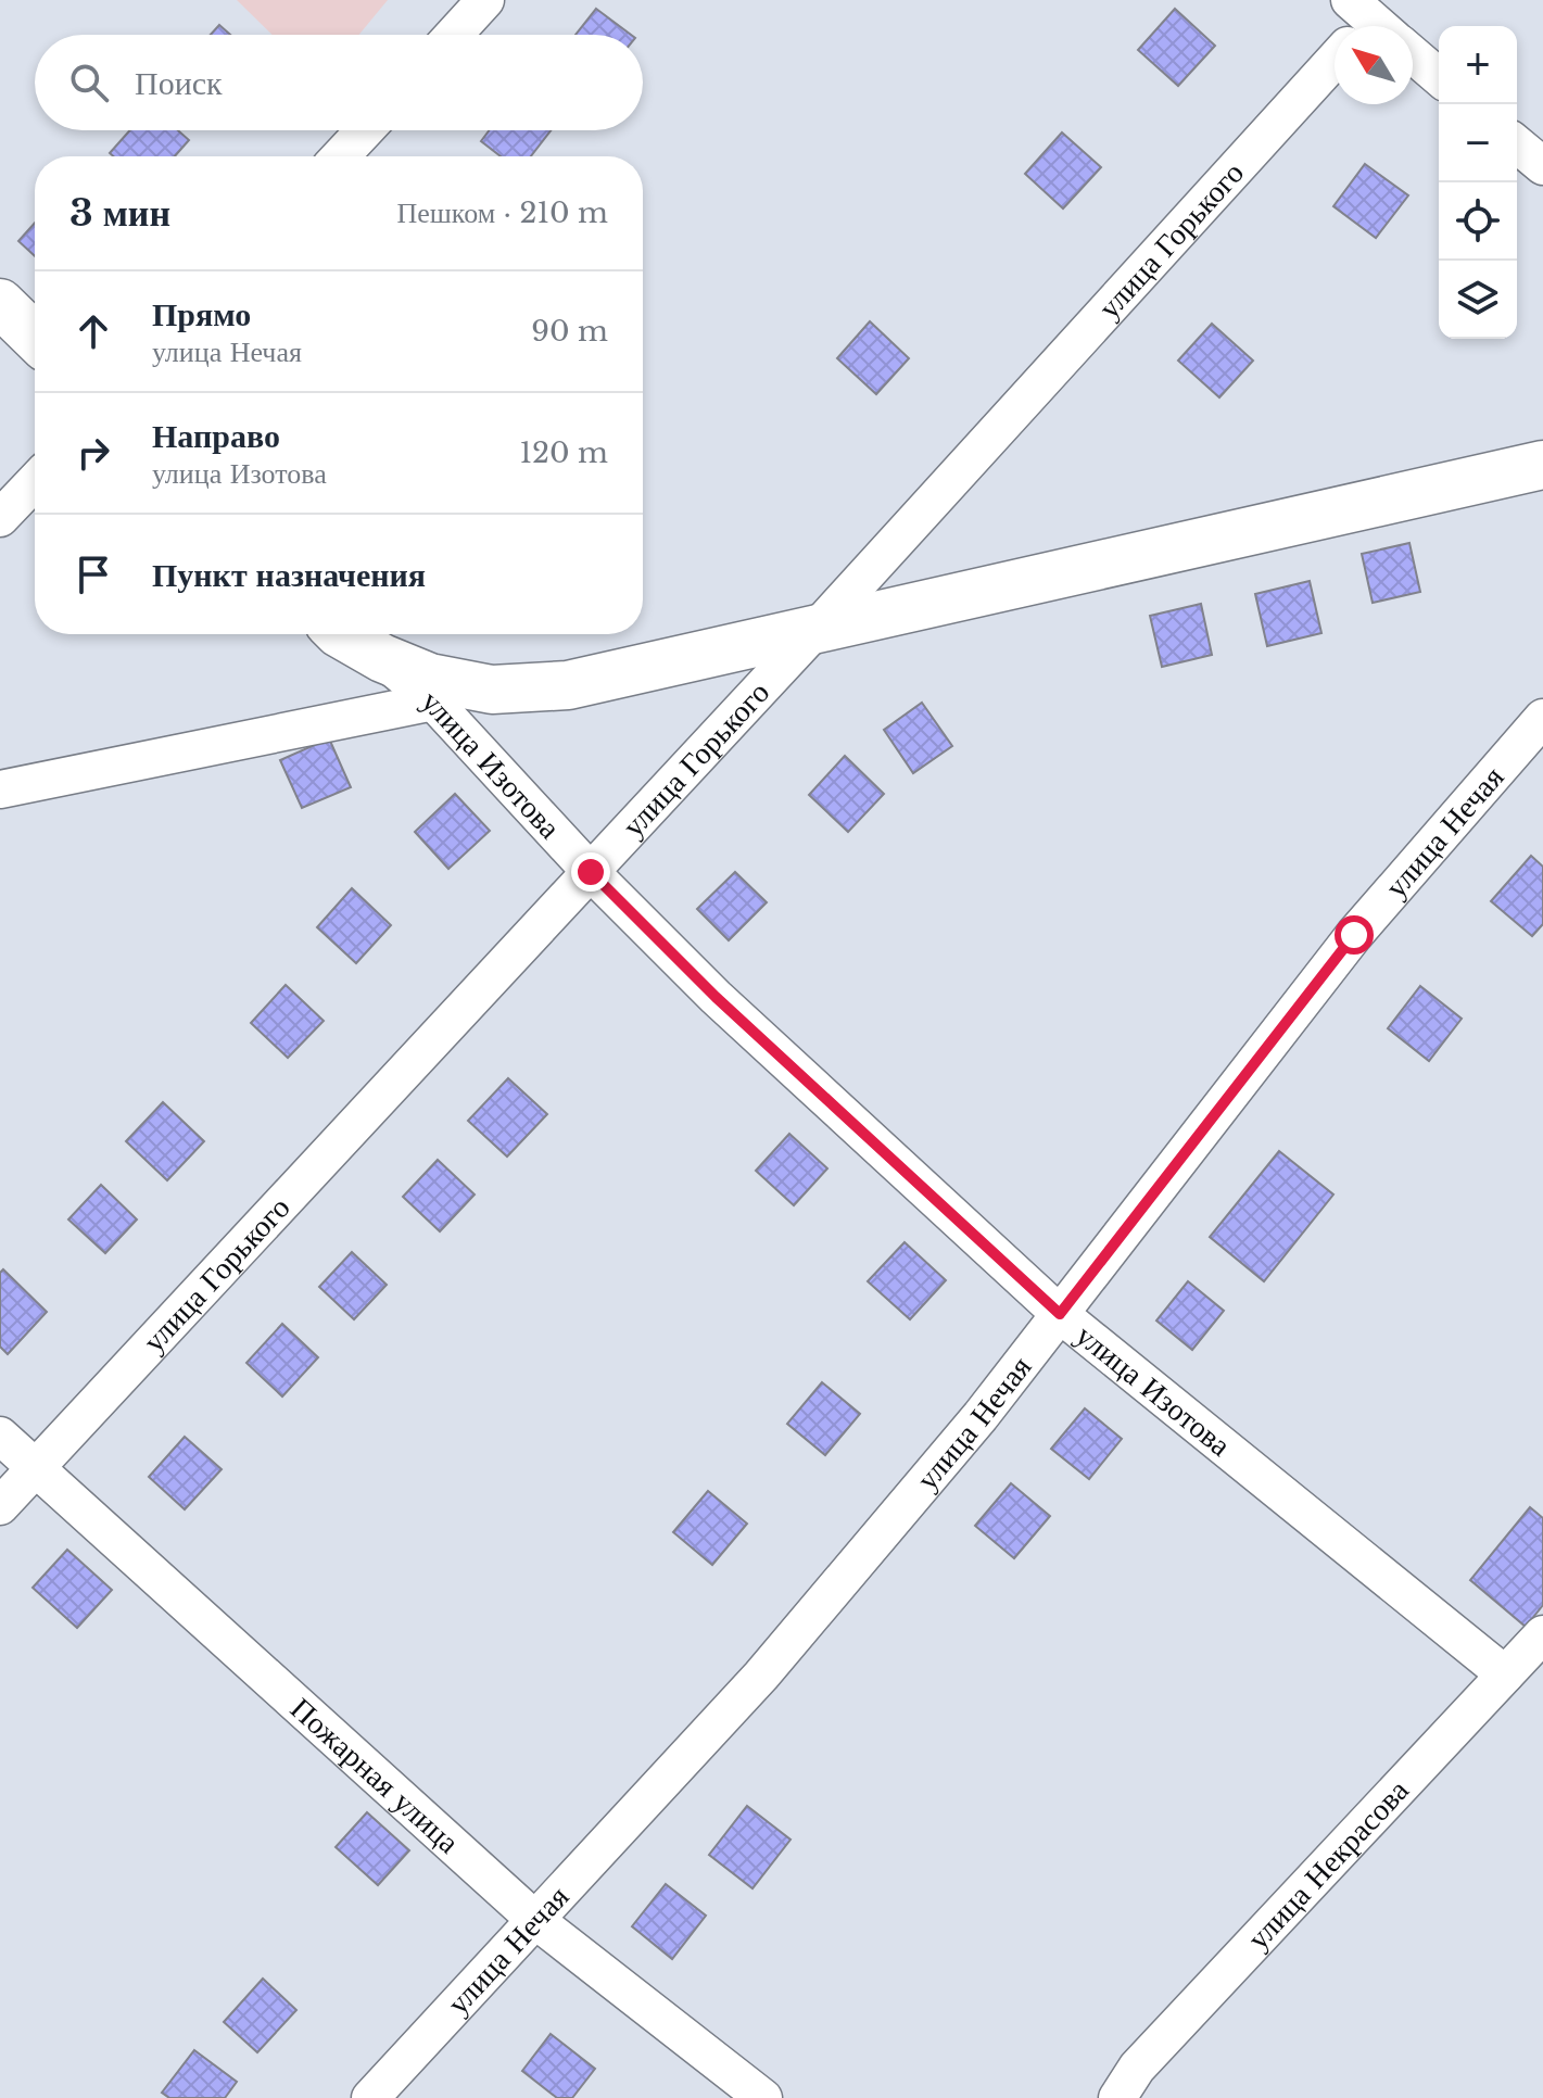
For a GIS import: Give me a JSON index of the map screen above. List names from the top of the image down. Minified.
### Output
{"streets":{"main road":["улица Изотова"],"street":["улица Горького","улица Нечая","Пожарная улица","улица Некрасова"]},"crossings":[["улица Горького","улица Изотова"],["улица Горького","Пожарная улица"],["улица Изотова","улица Нечая"],["улица Изотова","улица Некрасова"],["улица Нечая","Пожарная улица"]],"north":"top left","page":{"map_buttons":["+","−"],"search":"Поиск","heading":["3 мин","Пешком · 210 m"],"list":[["Прямо","улица Нечая","90 m"],["Направо","улица Изотова","120 m"],"Пункт назначения"]}}
